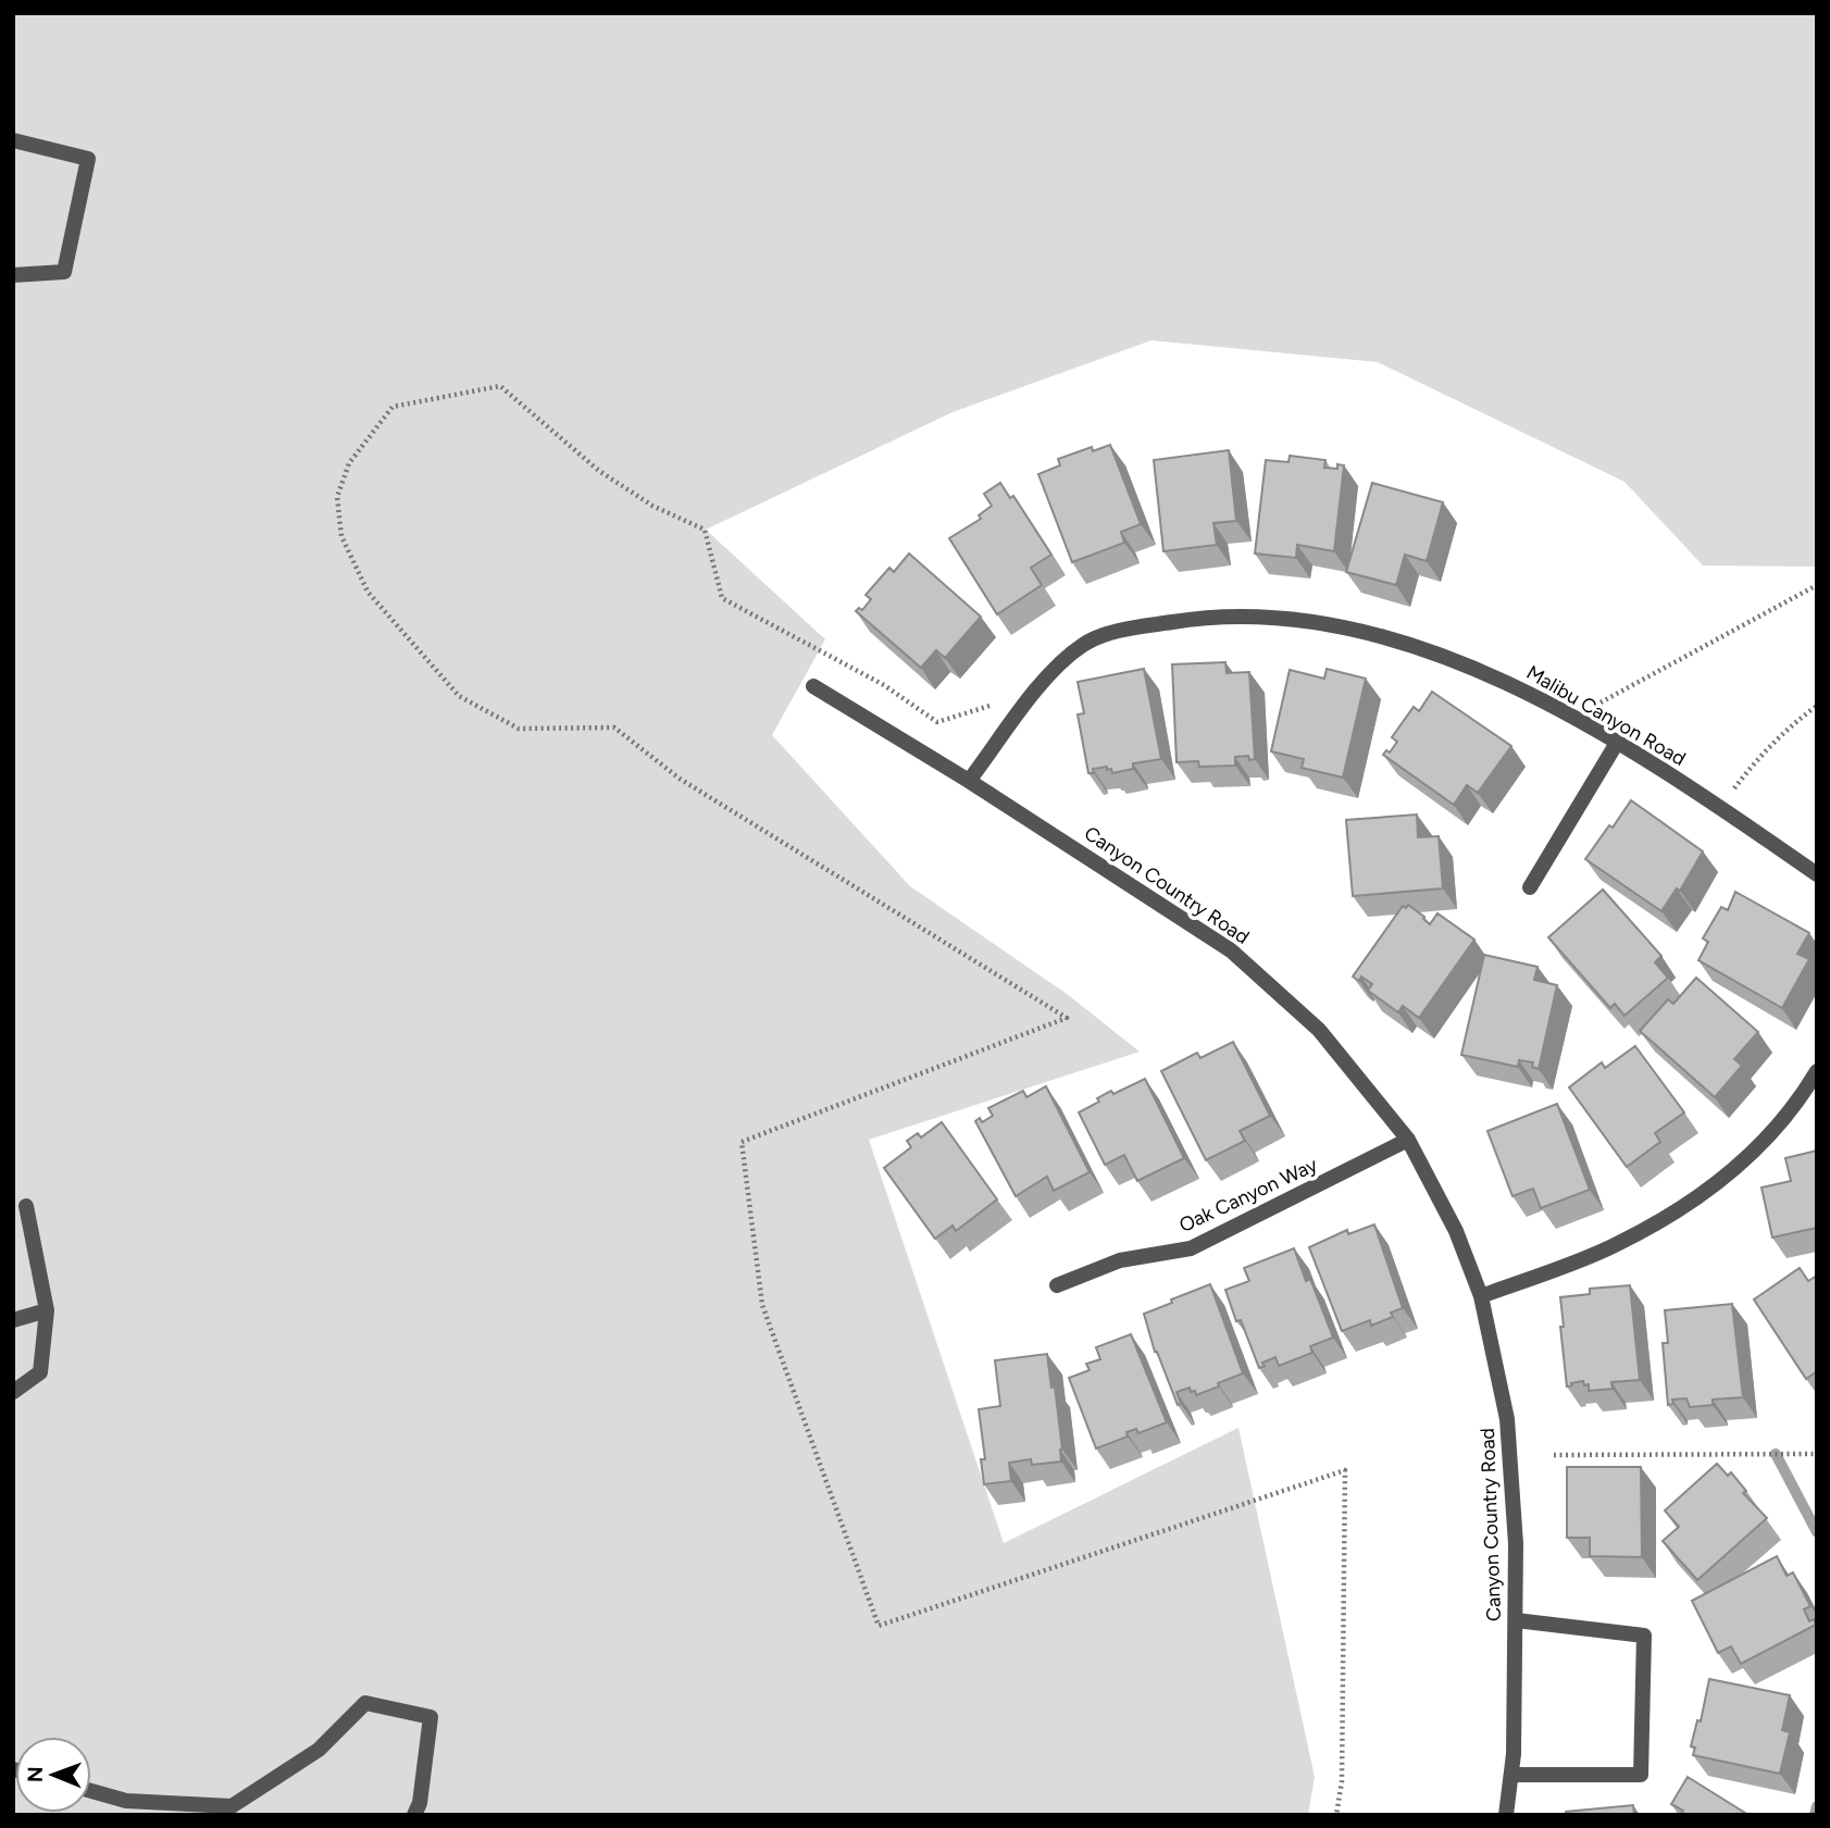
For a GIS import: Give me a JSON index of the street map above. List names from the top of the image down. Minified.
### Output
{"streets":{"street":["Malibu Canyon Road","Canyon Country Road","Oak Canyon Way"]},"crossings":[["Malibu Canyon Road","Canyon Country Road"],["Canyon Country Road","Oak Canyon Way"]],"north":"left"}
